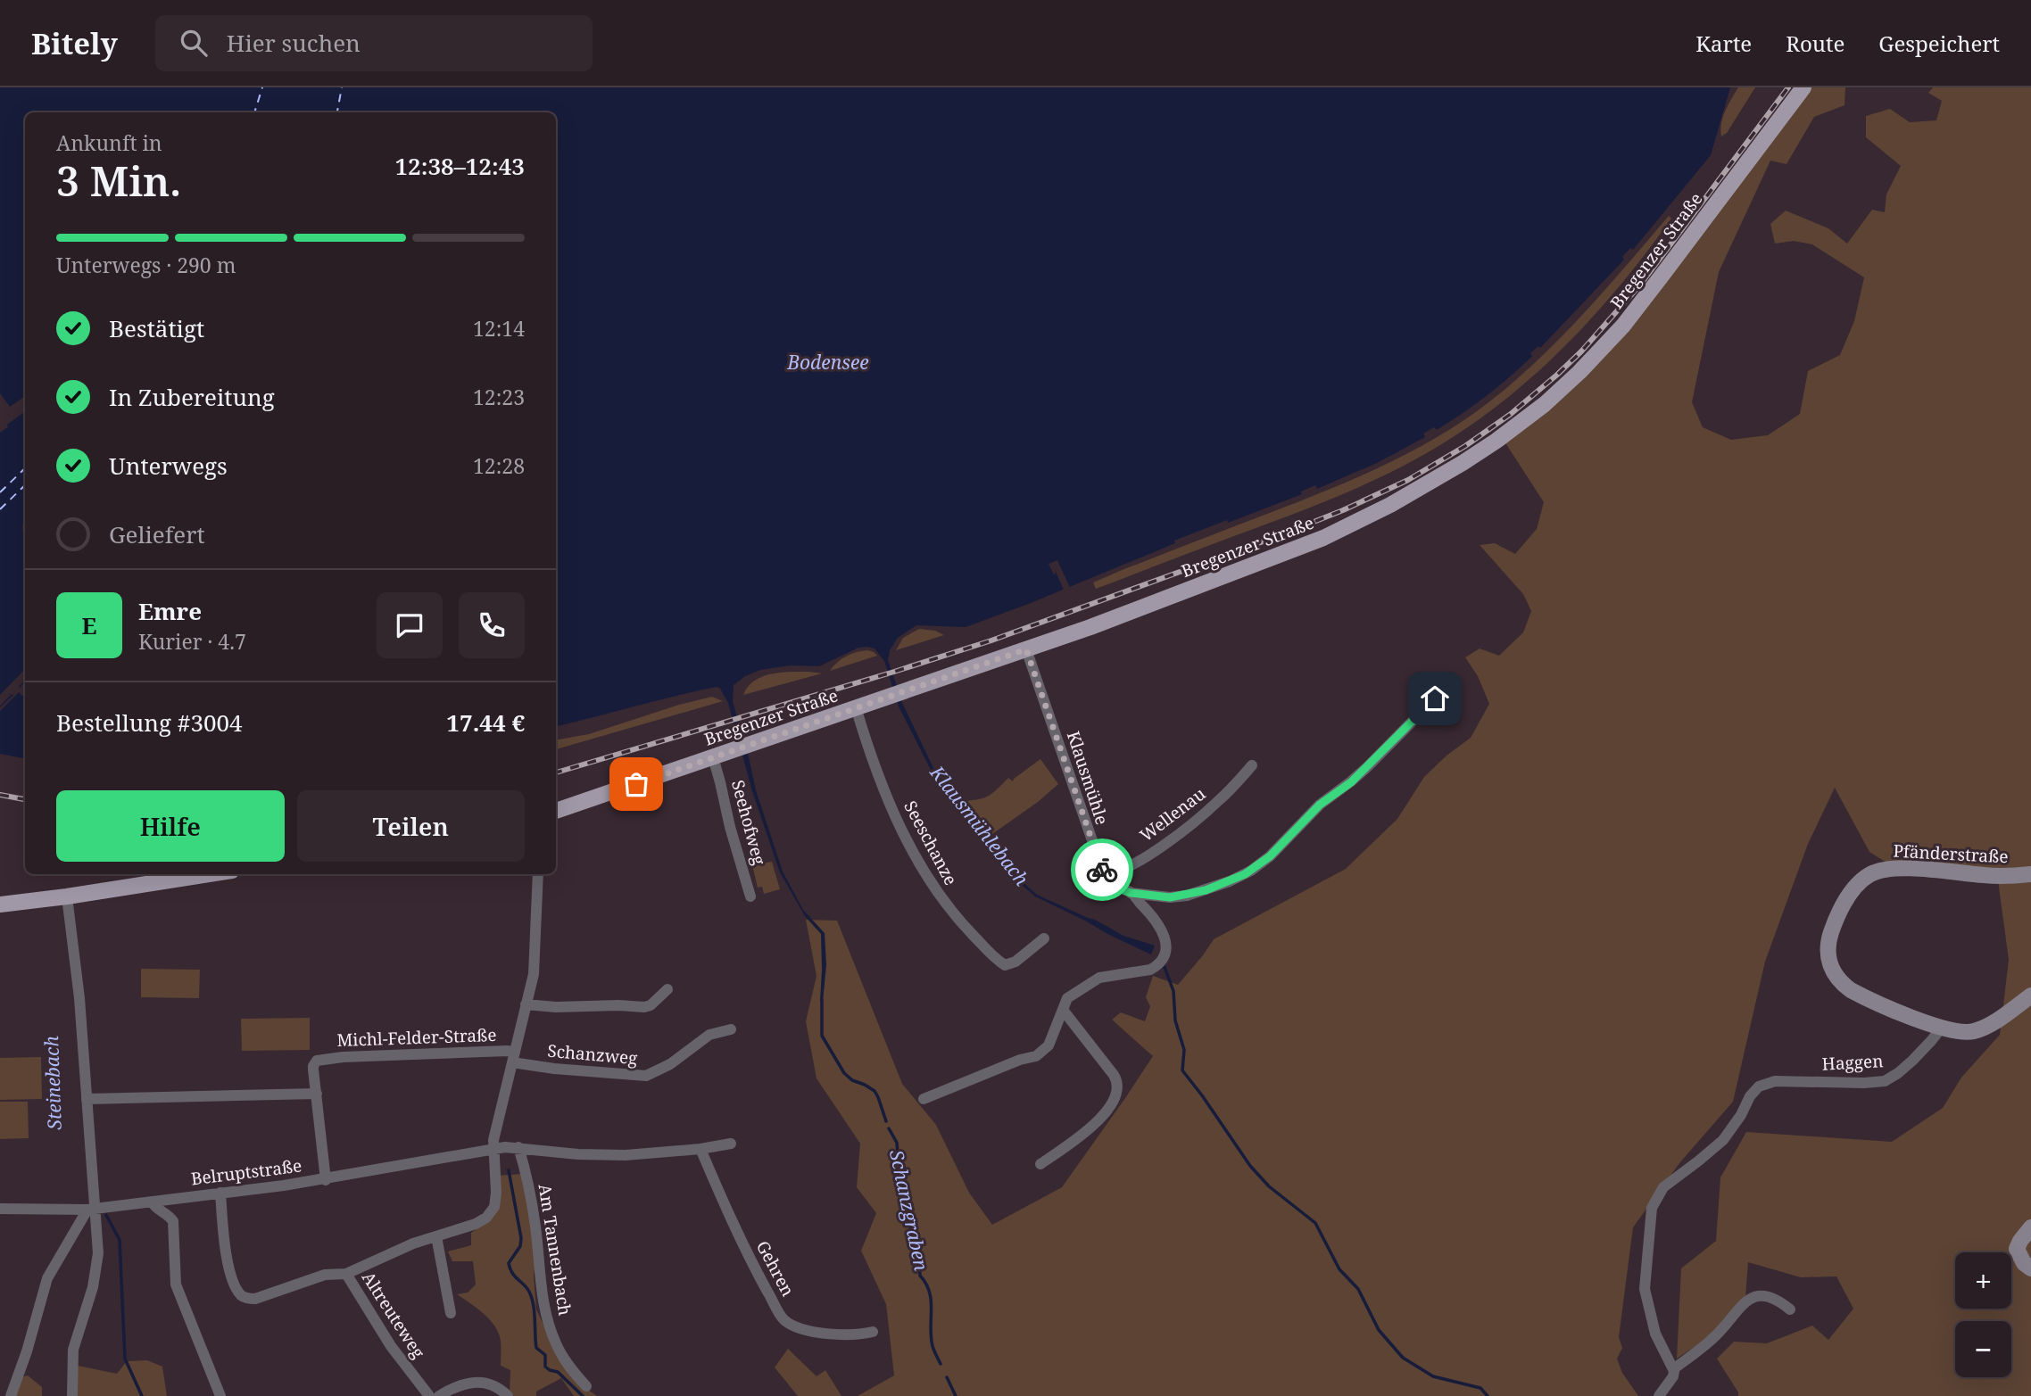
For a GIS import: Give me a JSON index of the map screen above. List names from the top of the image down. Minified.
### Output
{"streets":{"main road":["Bregenzer Straße"],"street":["Klausmühle","Wellenau","Seehofweg","Seeschanze","Pfänderstraße","Michl-Felder-Straße","Schanzweg","Haggen","Belruptstraße","Am Tannenbach","Gehren","Altreuteweg"]},"crossings":[["Bregenzer Straße","Klausmühle"],["Bregenzer Straße","Seehofweg"],["Bregenzer Straße","Seeschanze"],["Klausmühle","Wellenau"],["Pfänderstraße","Haggen"],["Michl-Felder-Straße","Schanzweg"],["Michl-Felder-Straße","Belruptstraße"],["Belruptstraße","Altreuteweg"]],"water":["Bodensee","Klausmühlebach","Steinebach","Schanzgraben"],"page":{"header":"Bitely","search":"Hier suchen","nav":["Karte","Route","Gespeichert"],"heading":["3 Min.","Ankunft in","12:38–12:43"],"panel":["Emre","Kurier · 4.7","Bestellung #3004","17.44 €"],"bar":"Unterwegs · 290 m","list":[["Bestätigt","12:14"],["In Zubereitung","12:23"],["Unterwegs","12:28"],"Geliefert"],"round":"E","buttons":["Hilfe","Teilen"],"map_buttons":["+","−"]}}
